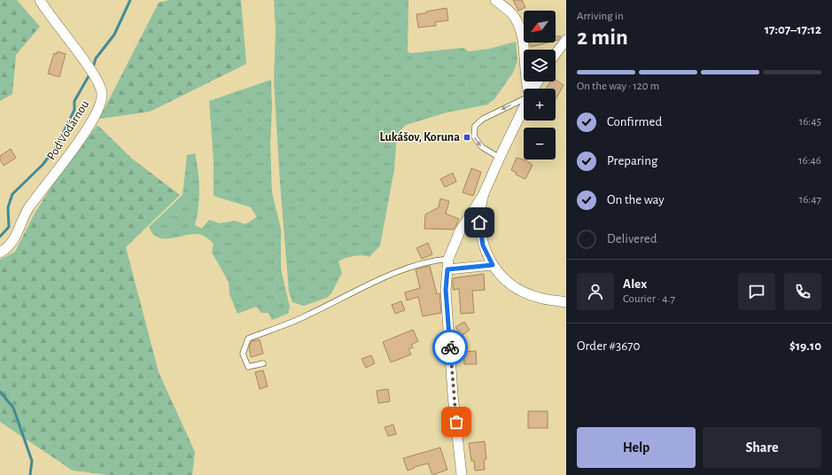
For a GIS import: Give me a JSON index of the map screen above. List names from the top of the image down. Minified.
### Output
{"streets":{"street":["Pod Vodárnou"]},"places":{"transit":["Lukášov, Koruna"]},"north":"bottom left","page":{"heading":["2 min","Arriving in","17:07–17:12"],"panel":["Alex","Courier · 4.7","Order #3670","$19.10"],"map_buttons":["+","−"],"bar":"On the way · 120 m","list":[["Confirmed","16:45"],["Preparing","16:46"],["On the way","16:47"],"Delivered"],"buttons":["Help","Share"]}}
